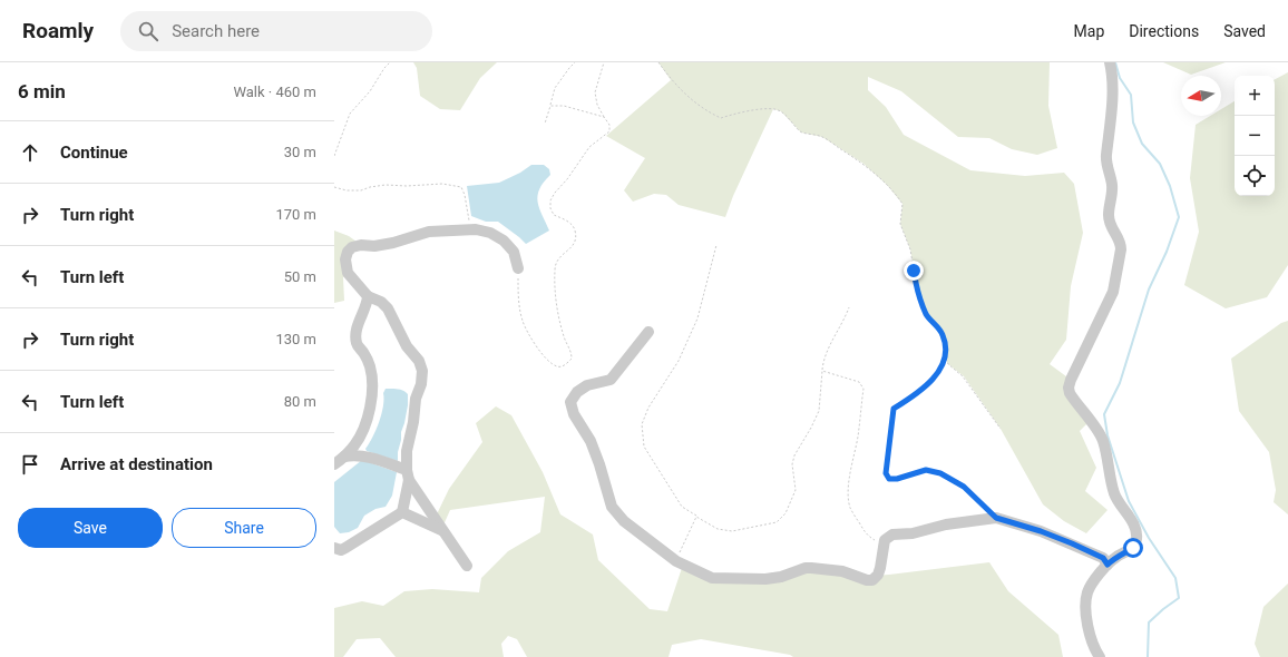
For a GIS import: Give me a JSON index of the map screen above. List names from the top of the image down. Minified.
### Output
{"north":"left","page":{"header":"Roamly","search":"Search here","nav":["Map","Directions","Saved"],"heading":["6 min","Walk · 460 m"],"map_buttons":["+","−"],"list":[["Continue","30 m"],["Turn right","170 m"],["Turn left","50 m"],["Turn right","130 m"],["Turn left","80 m"],"Arrive at destination"],"buttons":["Save","Share"]}}
